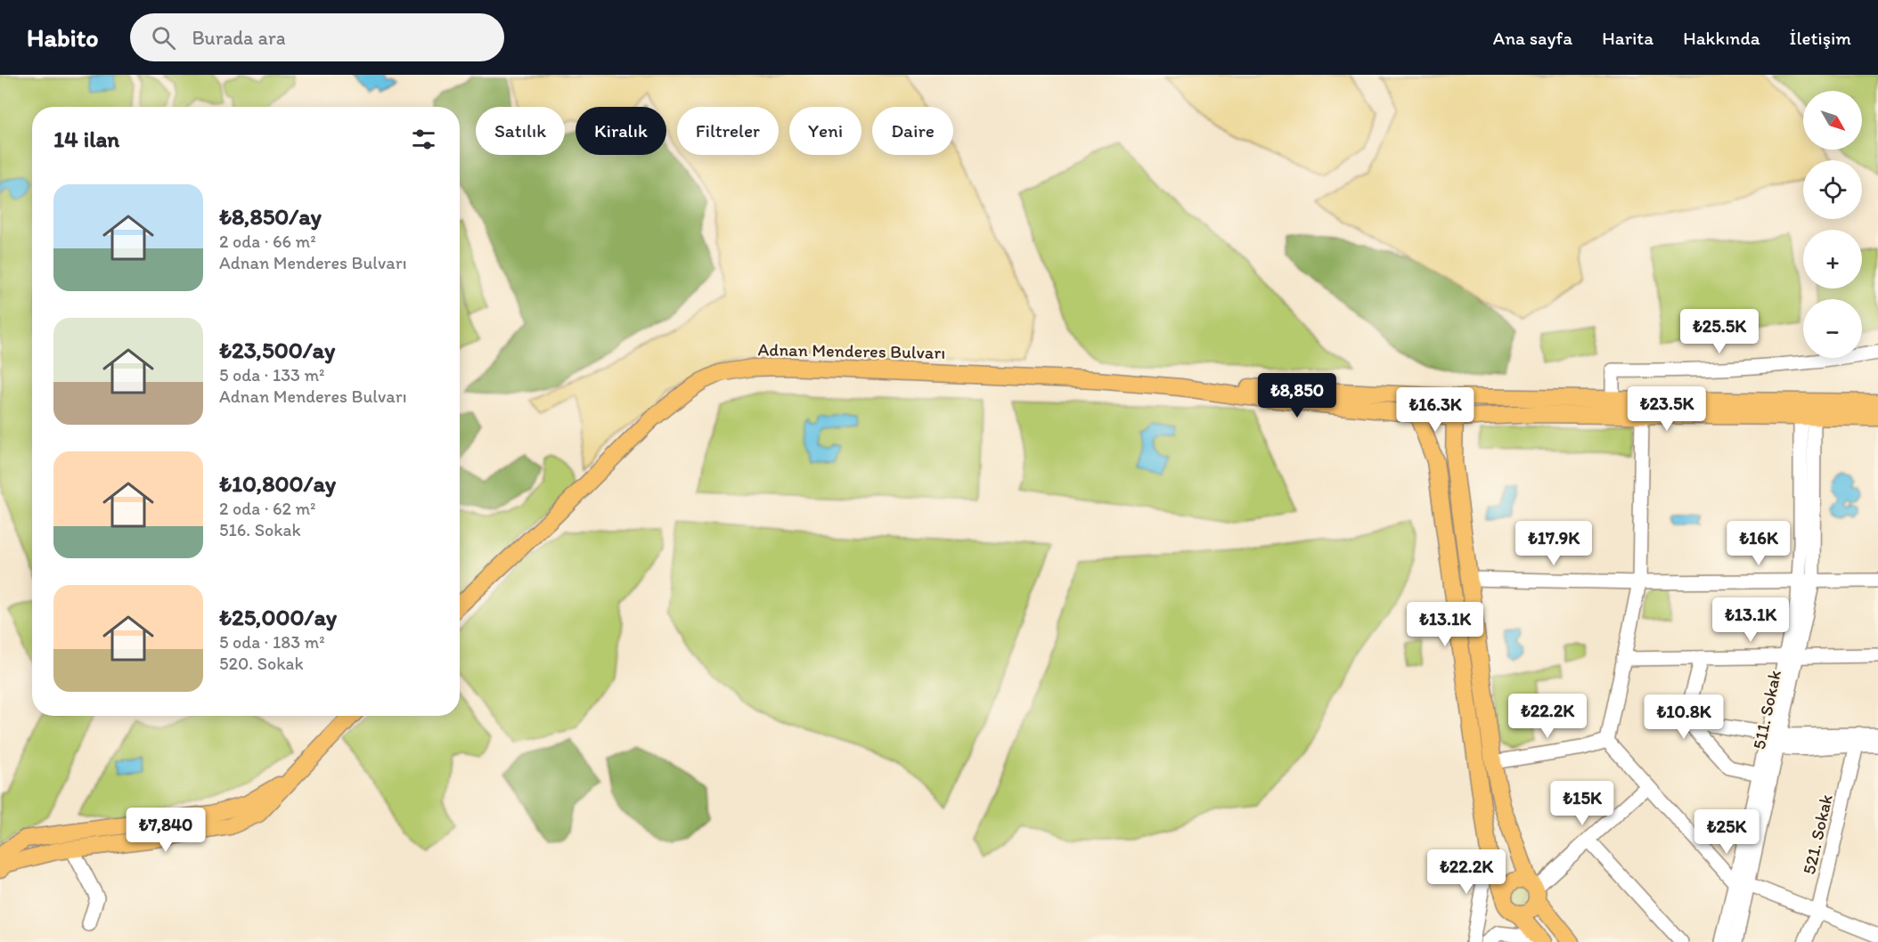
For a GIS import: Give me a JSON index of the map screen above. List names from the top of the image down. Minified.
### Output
{"streets":{"main road":["Adnan Menderes Bulvarı"],"street":["511. Sokak","521. Sokak"]},"north":"bottom right","page":{"header":"Habito","search":"Burada ara","nav":["Ana sayfa","Harita","Hakkında","İletişim"],"map_buttons":["+","−"],"chip":["Satılık","Kiralık","Filtreler","Yeni","Daire"],"heading":"14 ilan","list":[{"name":"₺8,850/ay","note":"2 oda · 66 m² · Adnan Menderes Bulvarı"},{"name":"₺23,500/ay","note":"5 oda · 133 m² · Adnan Menderes Bulvarı"},{"name":"₺10,800/ay","note":"2 oda · 62 m² · 516. Sokak"},{"name":"₺25,000/ay","note":"5 oda · 183 m² · 520. Sokak"}],"price":["₺25.5K","₺8,850","₺23.5K","₺16.3K","₺17.9K","₺16K","₺13.1K","₺13.1K","₺22.2K","₺10.8K","₺15K","₺7,840","₺25K","₺22.2K"]}}
